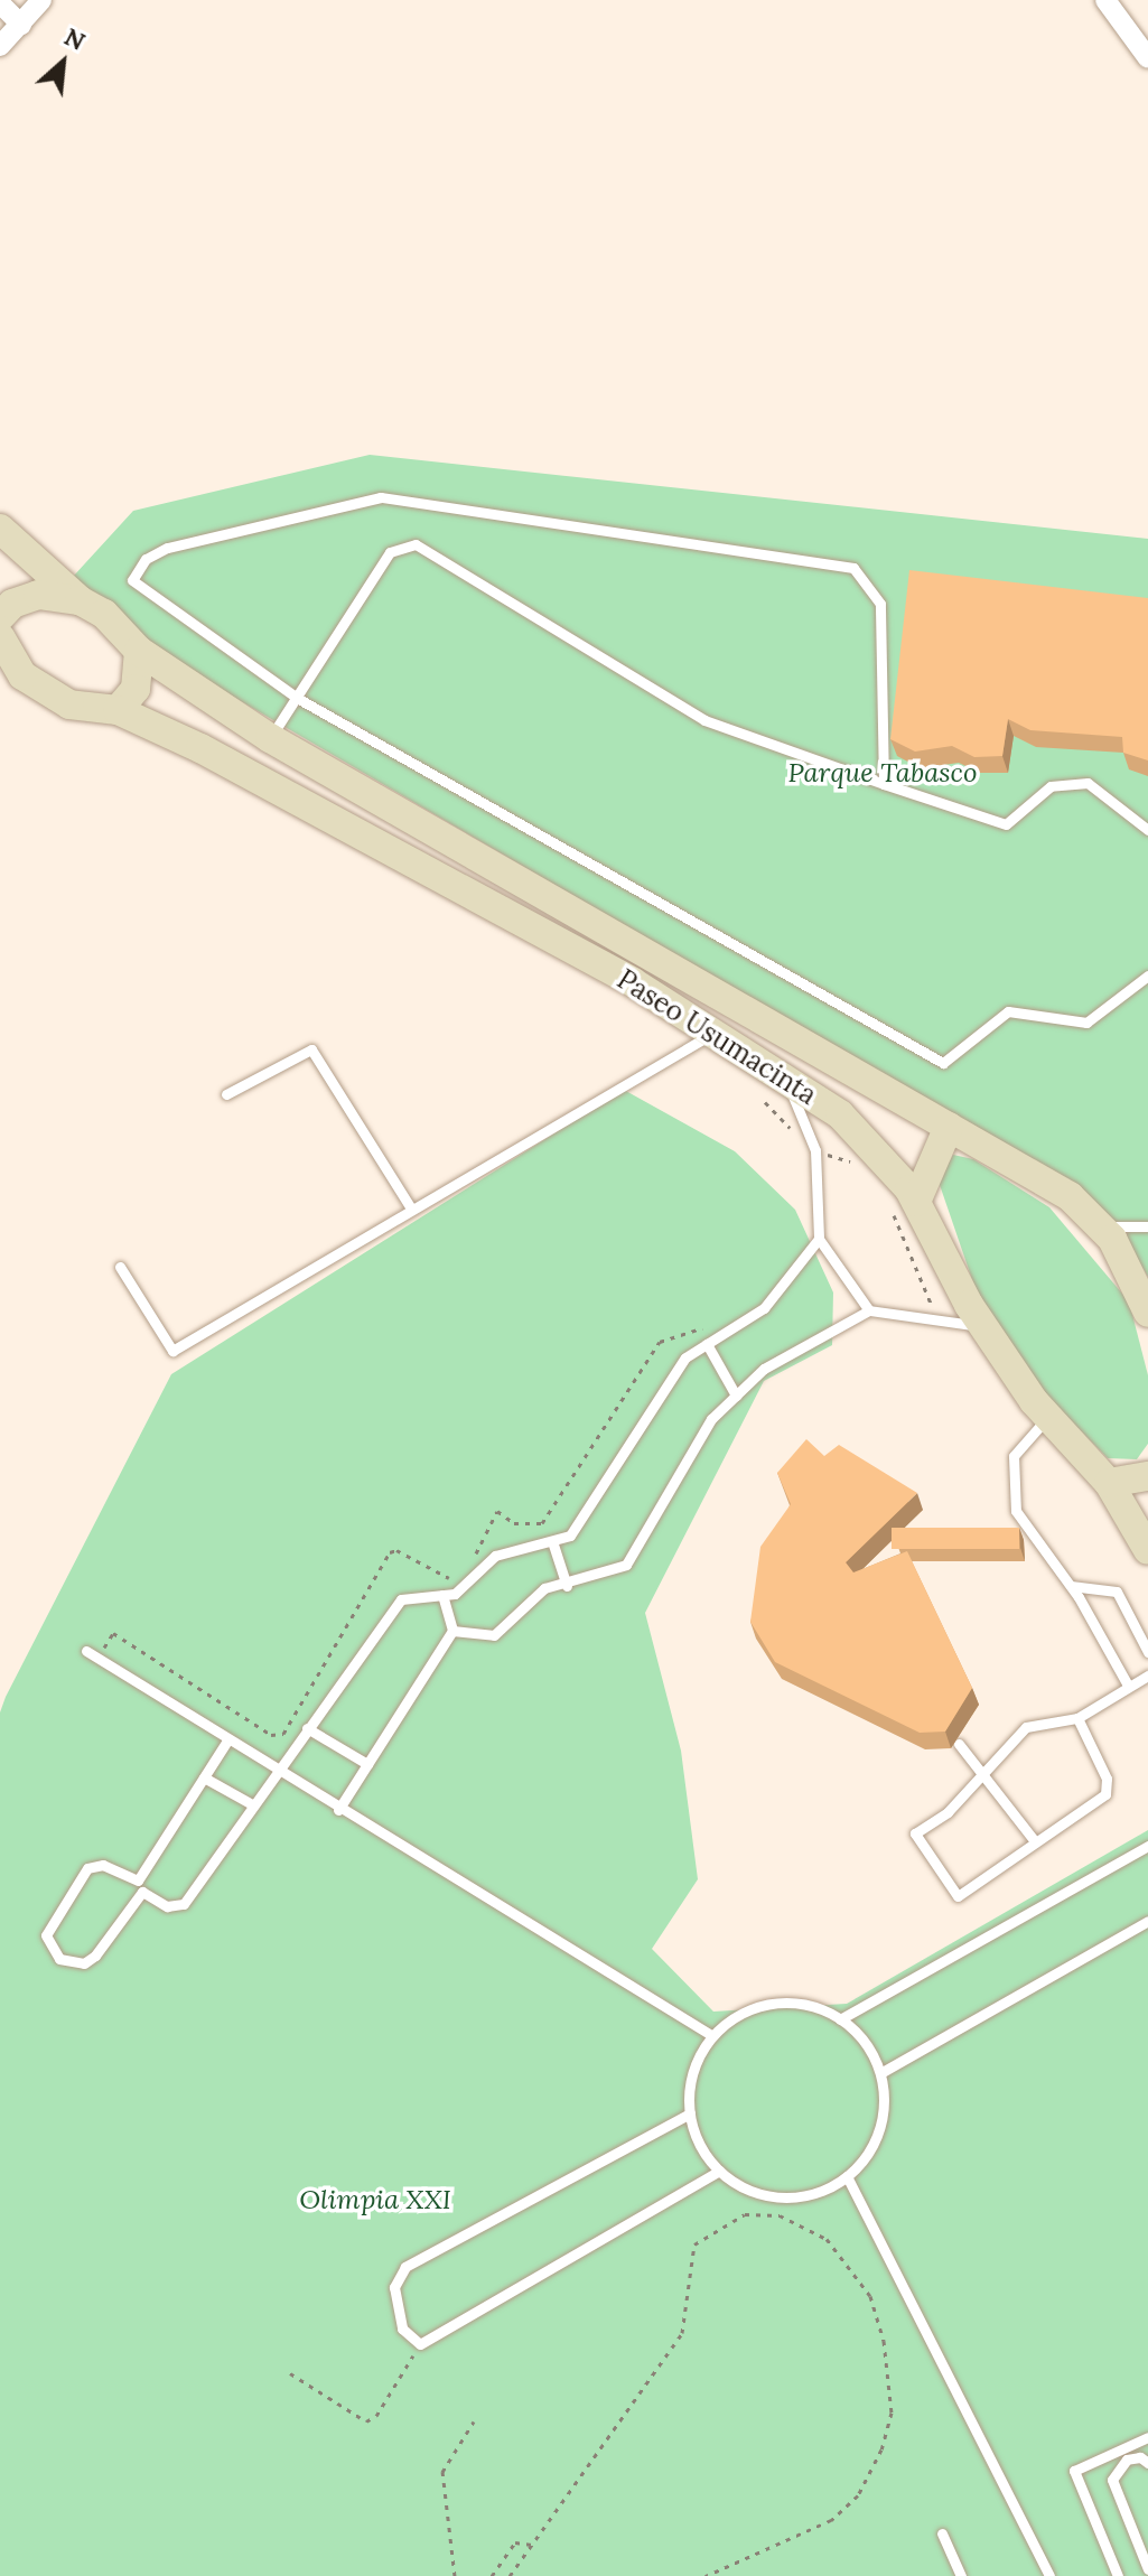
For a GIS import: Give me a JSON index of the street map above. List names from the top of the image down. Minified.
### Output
{"streets":{"main road":["Paseo Usumacinta"]},"parks":["Parque Tabasco","Olimpia XXI"],"north":"top right"}
